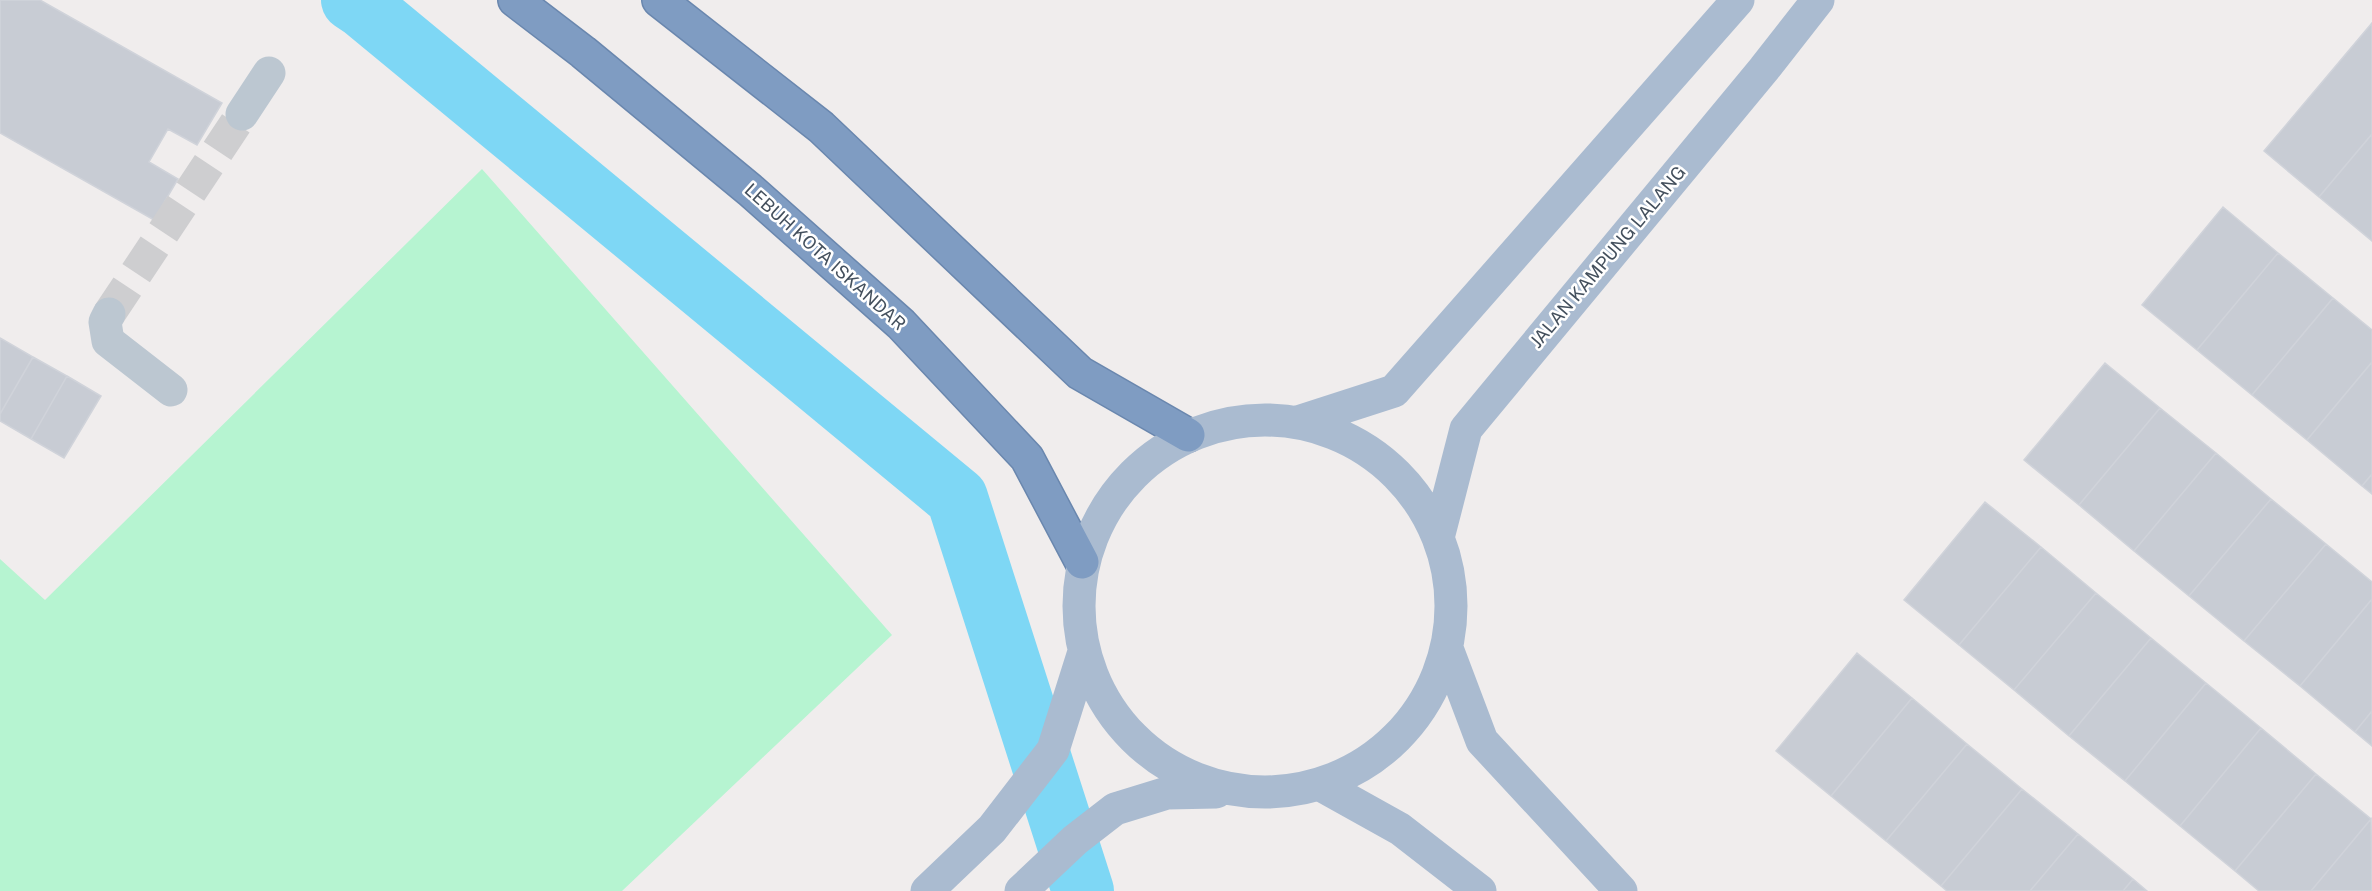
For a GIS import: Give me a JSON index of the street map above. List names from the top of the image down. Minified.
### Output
{"streets":{"highway":["LEBUH KOTA ISKANDAR"],"main road":["JALAN KAMPUNG LALANG"]}}
